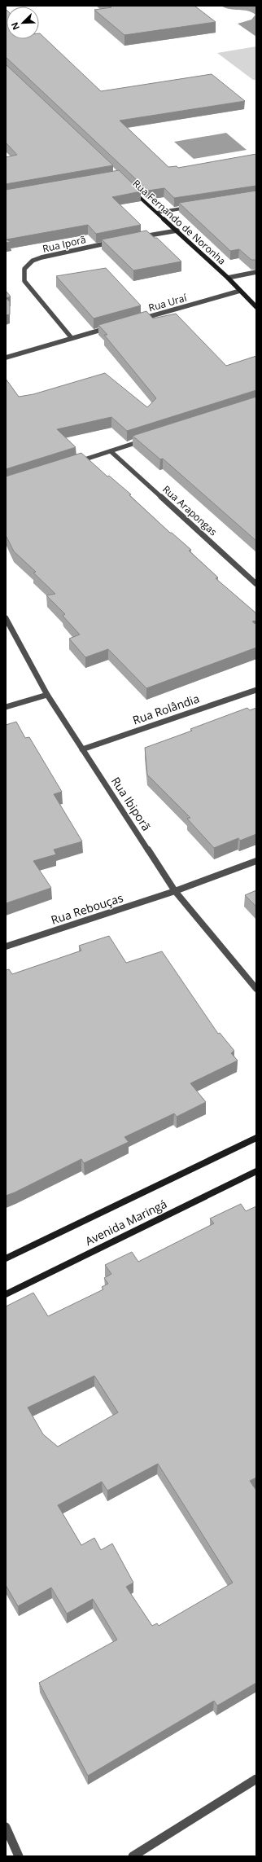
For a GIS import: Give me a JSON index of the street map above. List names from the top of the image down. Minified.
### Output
{"streets":{"street":["Rua Fernando de Noronha","Rua Iporã","Rua Uraí","Rua Arapongas","Rua Rolândia","Rua Ibiporã","Rua Rebouças","Avenida Maringá"]},"crossings":[["Rua Fernando de Noronha","Rua Uraí"],["Rua Rolândia","Rua Ibiporã"],["Rua Ibiporã","Rua Rebouças"]],"north":"bottom left"}
